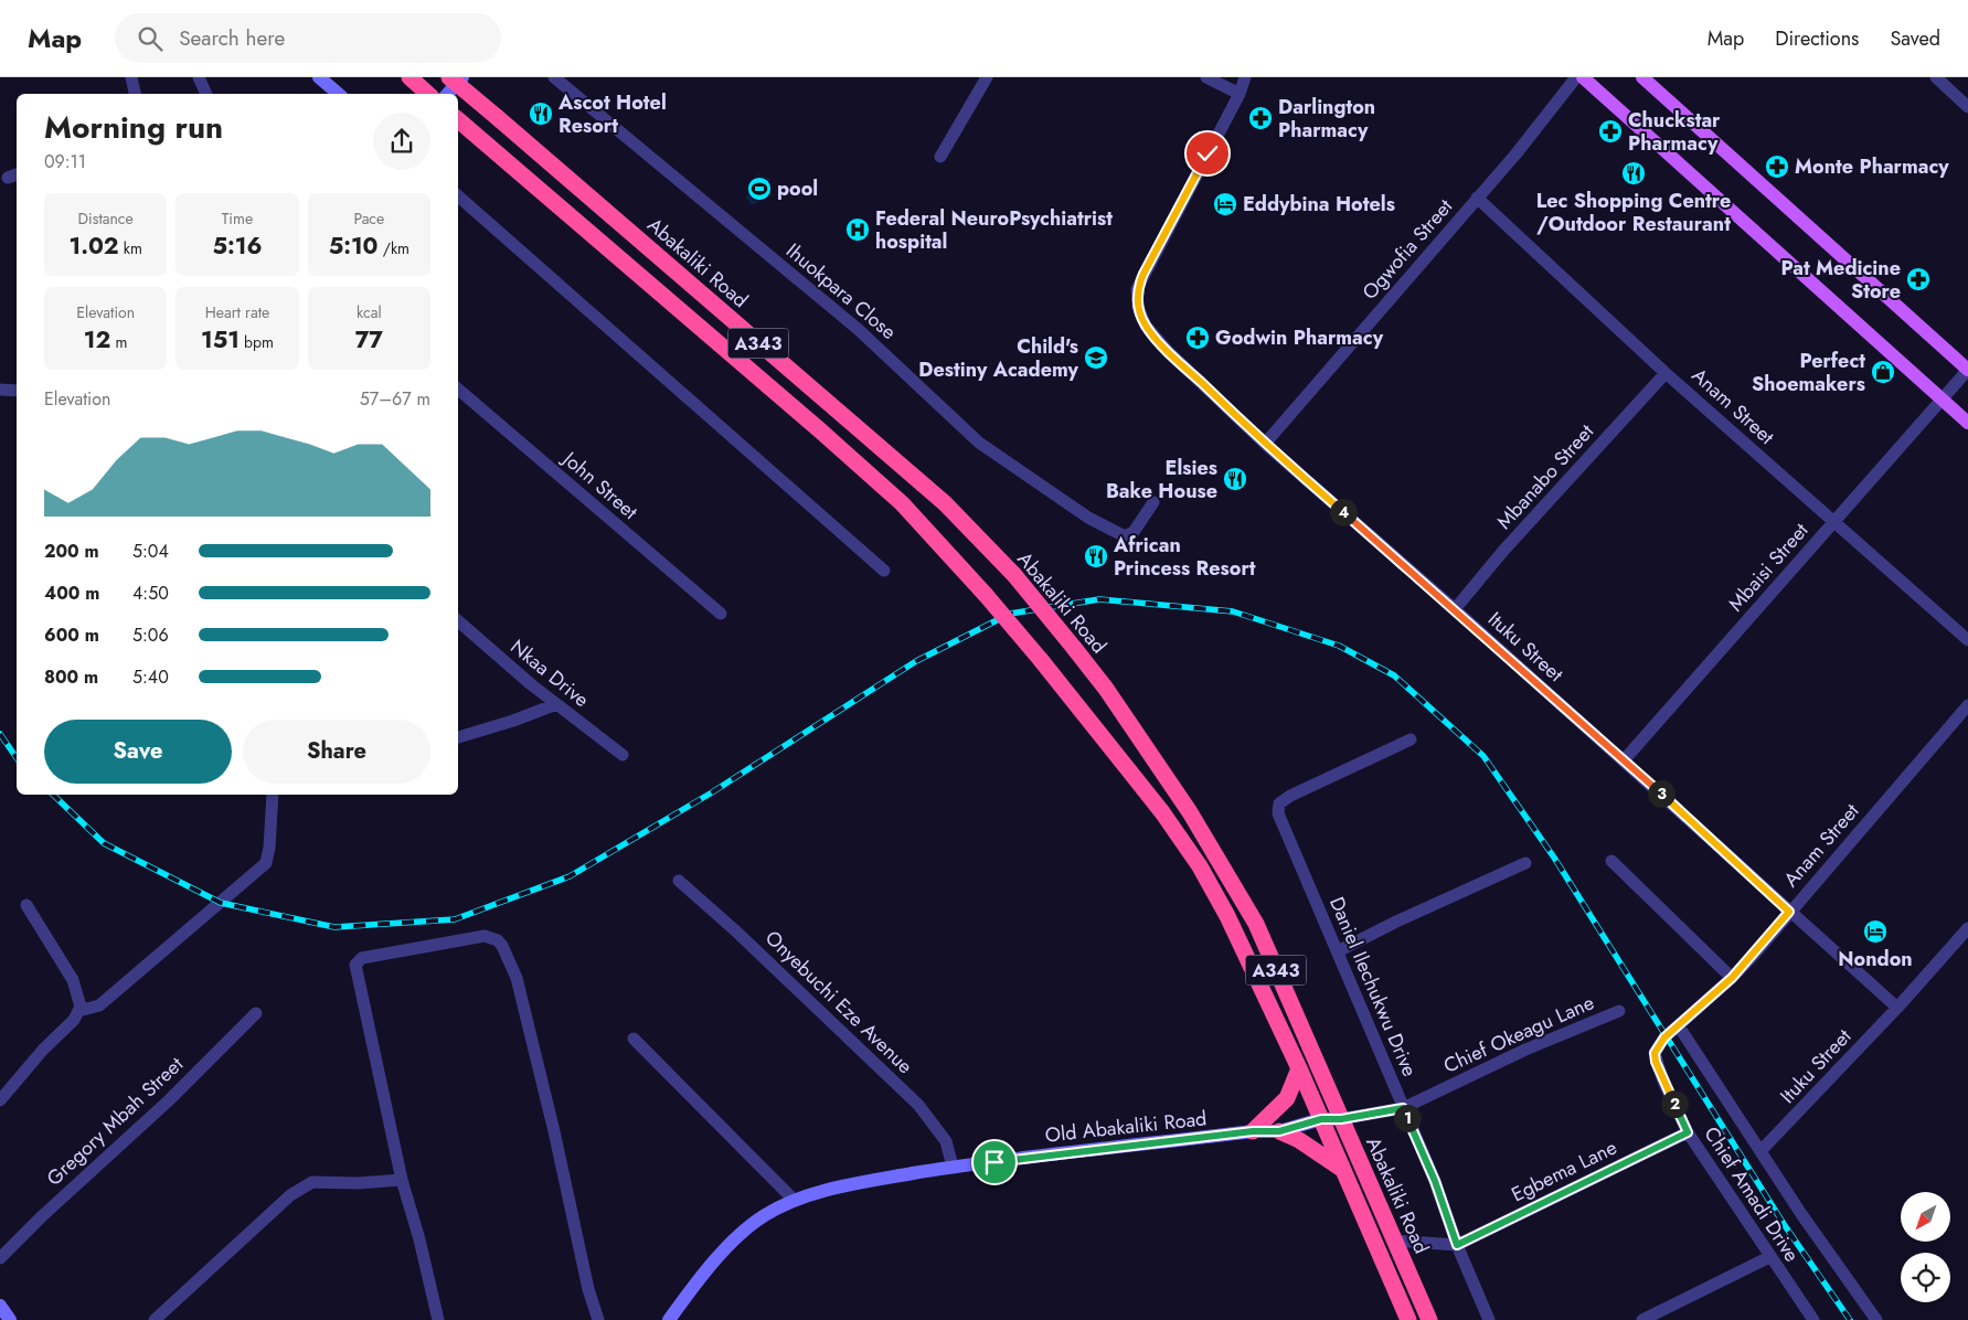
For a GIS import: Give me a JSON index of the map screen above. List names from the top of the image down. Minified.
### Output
{"streets":{"highway":["Abakaliki Road","A343"],"main road":["Old Abakaliki Road"],"street":["Ogwofia Street","Ihuokpara Close","Anam Street","Mbanabo Street","John Street","Mbaisi Street","Ituku Street","Nkaa Drive","Daniel Ilechukwu Drive","Onyebuchi Eze Avenue","Chief Okeagu Lane","Gregory Mbah Street","Egbema Lane","Chief Amadi Drive"]},"crossings":[["Ogwofia Street","Anam Street"],["Ogwofia Street","Ituku Street"],["Abakaliki Road","Chief Okeagu Lane"],["Abakaliki Road","Old Abakaliki Road"],["Anam Street","Mbanabo Street"],["Anam Street","Mbaisi Street"],["Anam Street","Ituku Street"],["Anam Street","Chief Amadi Drive"],["Mbanabo Street","Ituku Street"],["Mbaisi Street","Ituku Street"],["Daniel Ilechukwu Drive","Chief Okeagu Lane"],["Daniel Ilechukwu Drive","Egbema Lane"],["Onyebuchi Eze Avenue","Old Abakaliki Road"],["Chief Okeagu Lane","Old Abakaliki Road"],["Egbema Lane","Chief Amadi Drive"]],"places":{"restaurant":["Ascot Hotel Resort","Lec Shopping Centre /Outdoor Restaurant","Elsies Bake House","African Princess Resort"],"pharmacy":["Darlington Pharmacy","Chuckstar Pharmacy","Monte Pharmacy","Pat Medicine Store","Godwin Pharmacy"],"sports":["pool"],"hotel":["Eddybina Hotels","Nondon"],"hospital":["Federal NeuroPsychiatrist hospital"],"school or university":["Child's Destiny Academy"],"shop":["Perfect Shoemakers"]},"north":"bottom left","page":{"header":"Map","search":"Search here","nav":["Map","Directions","Saved"],"heading":["Morning run","09:11"],"stats":[["Distance","1.02 km"],["Time","5:16"],["Pace","5:10 /km"],["Elevation","12 m"],["Heart rate","151 bpm"],["kcal","77"]],"chart":["Elevation","57–67 m"],"pins":["4","3","2","1"],"list":[{"name":"200 m","note":"5:04"},{"name":"400 m","note":"4:50"},{"name":"600 m","note":"5:06"},{"name":"800 m","note":"5:40"}],"buttons":["Save","Share"]}}
